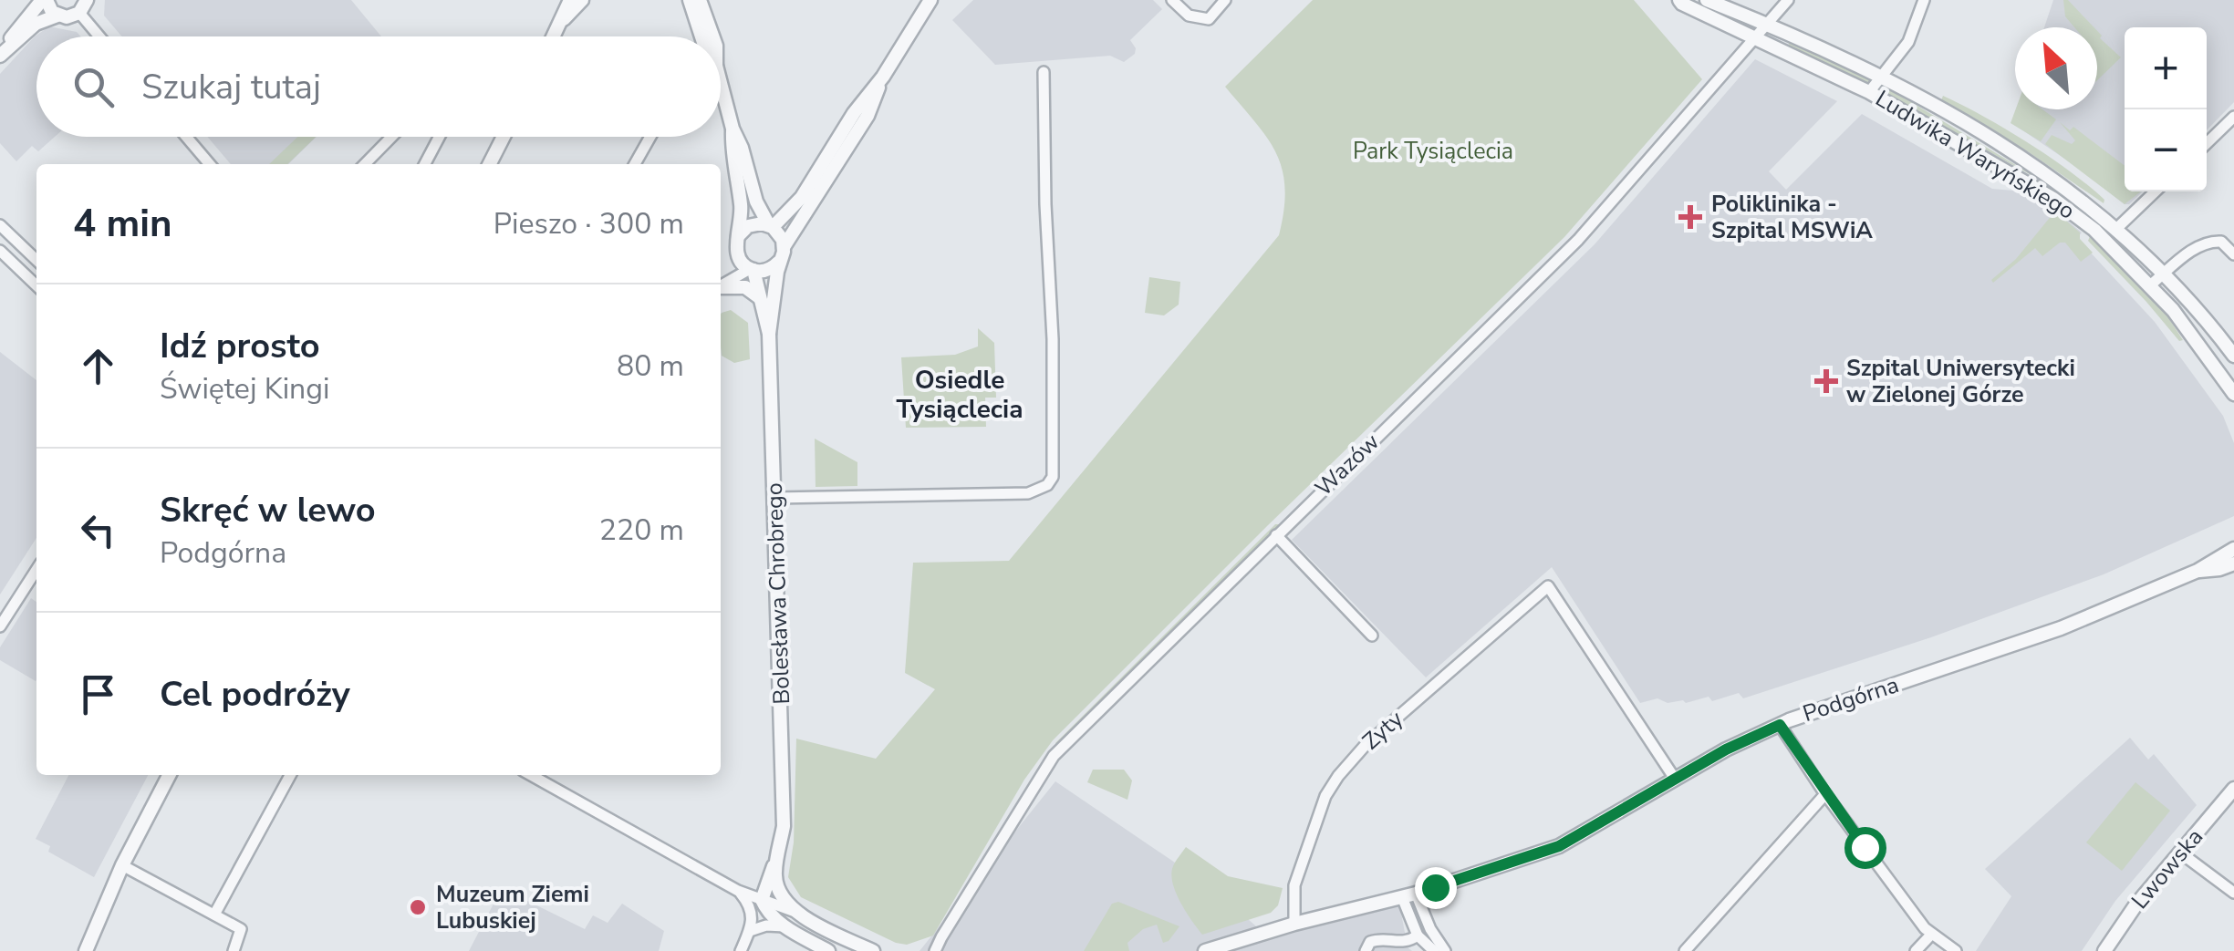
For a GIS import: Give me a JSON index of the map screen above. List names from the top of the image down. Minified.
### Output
{"streets":{"street":["Ludwika Waryńskiego","Wazów","Bolesława Chrobrego","Podgórna","Zyty","Lwowska"]},"crossings":[["Ludwika Waryńskiego","Wazów"],["Podgórna","Zyty"]],"districts":["Osiedle Tysiąclecia"],"parks":["Park Tysiąclecia"],"places":{"health":["Poliklinika - Szpital MSWiA","Szpital Uniwersytecki w Zielonej Górze"],"other":["Muzeum Ziemi Lubuskiej"]},"north":"top left","page":{"map_buttons":["+","−"],"search":"Szukaj tutaj","heading":["4 min","Pieszo · 300 m"],"list":[["Idź prosto","Świętej Kingi","80 m"],["Skręć w lewo","Podgórna","220 m"],"Cel podróży"]}}
